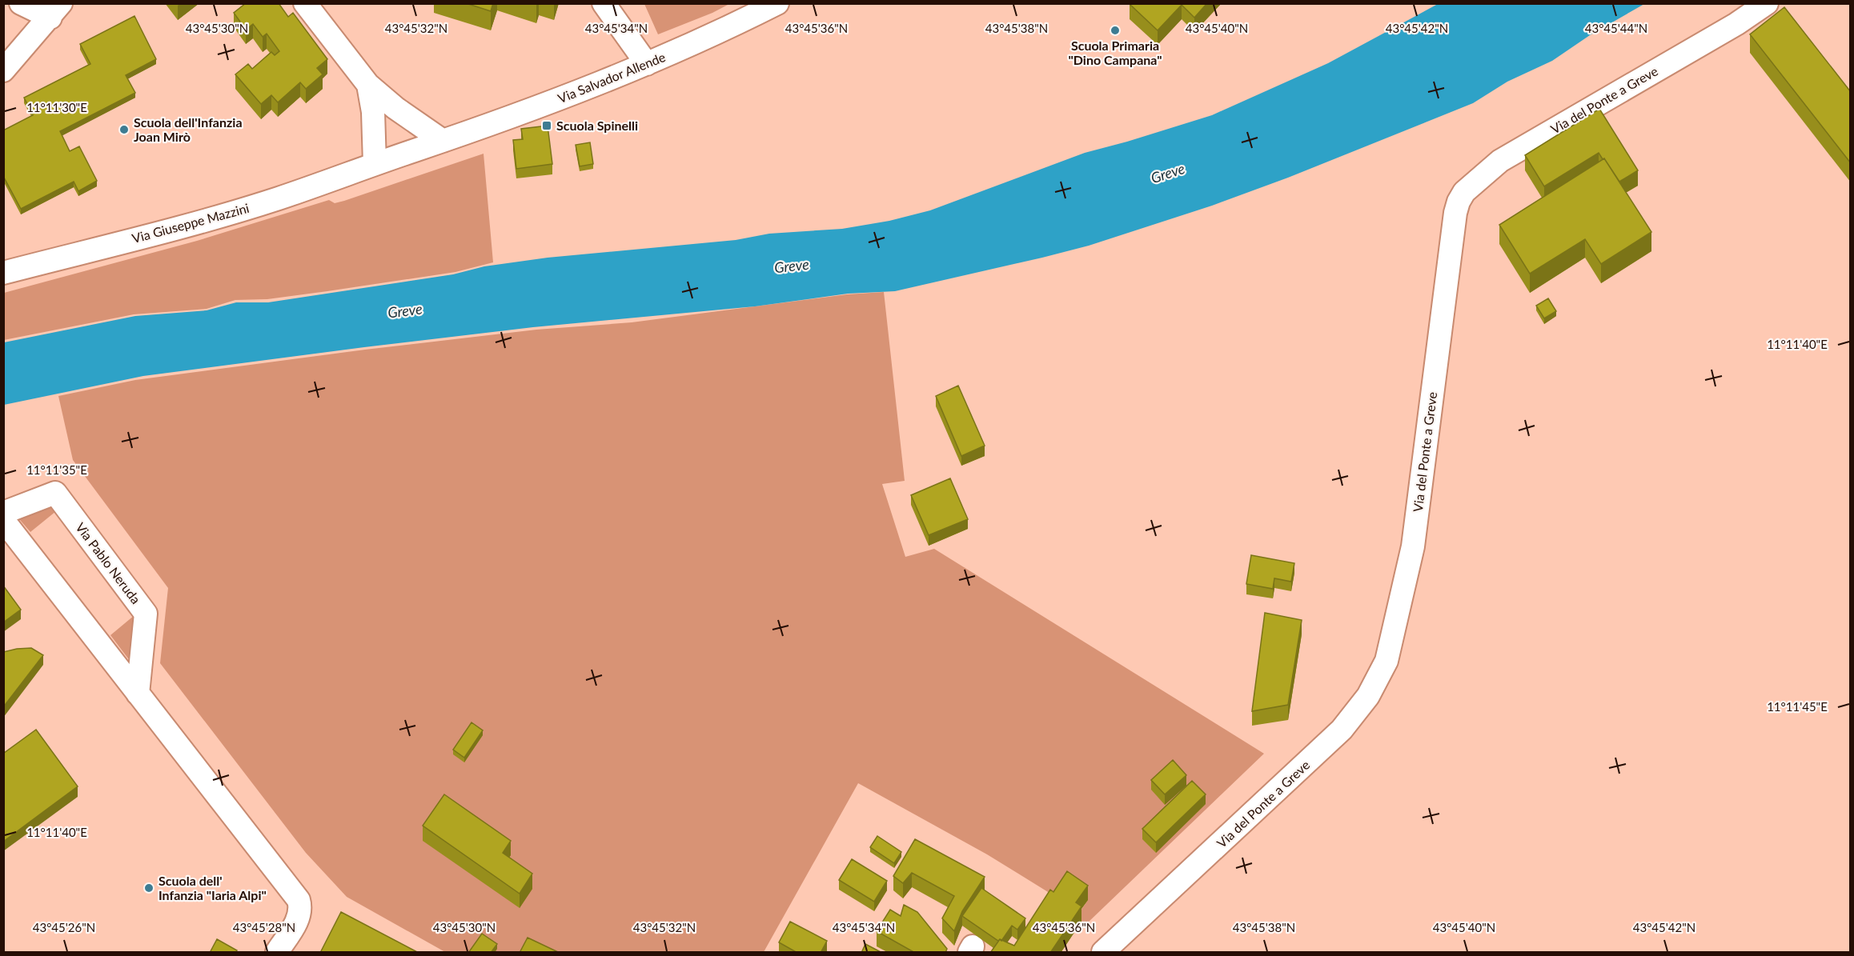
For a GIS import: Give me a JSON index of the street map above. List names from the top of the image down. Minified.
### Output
{"streets":{"street":["Via Salvador Allende","Via del Ponte a Greve","Via Giuseppe Mazzini","Via Pablo Neruda"]},"crossings":[["Via Salvador Allende","Via Giuseppe Mazzini"]],"water":["Greve"],"places":{"other":["Scuola Primaria \"Dino Campana\"","Scuola dell'Infanzia Joan Mirò","Scuola dell' Infanzia \"Iaria Alpi\""],"transit":["Scuola Spinelli"]},"coordinates":["43°45'30\"N","43°45'32\"N","43°45'34\"N","43°45'36\"N","43°45'38\"N","43°45'40\"N","43°45'42\"N","43°45'44\"N","11°11'30\"E","11°11'40\"E","11°11'35\"E","11°11'45\"E","43°45'26\"N","43°45'28\"N"]}
